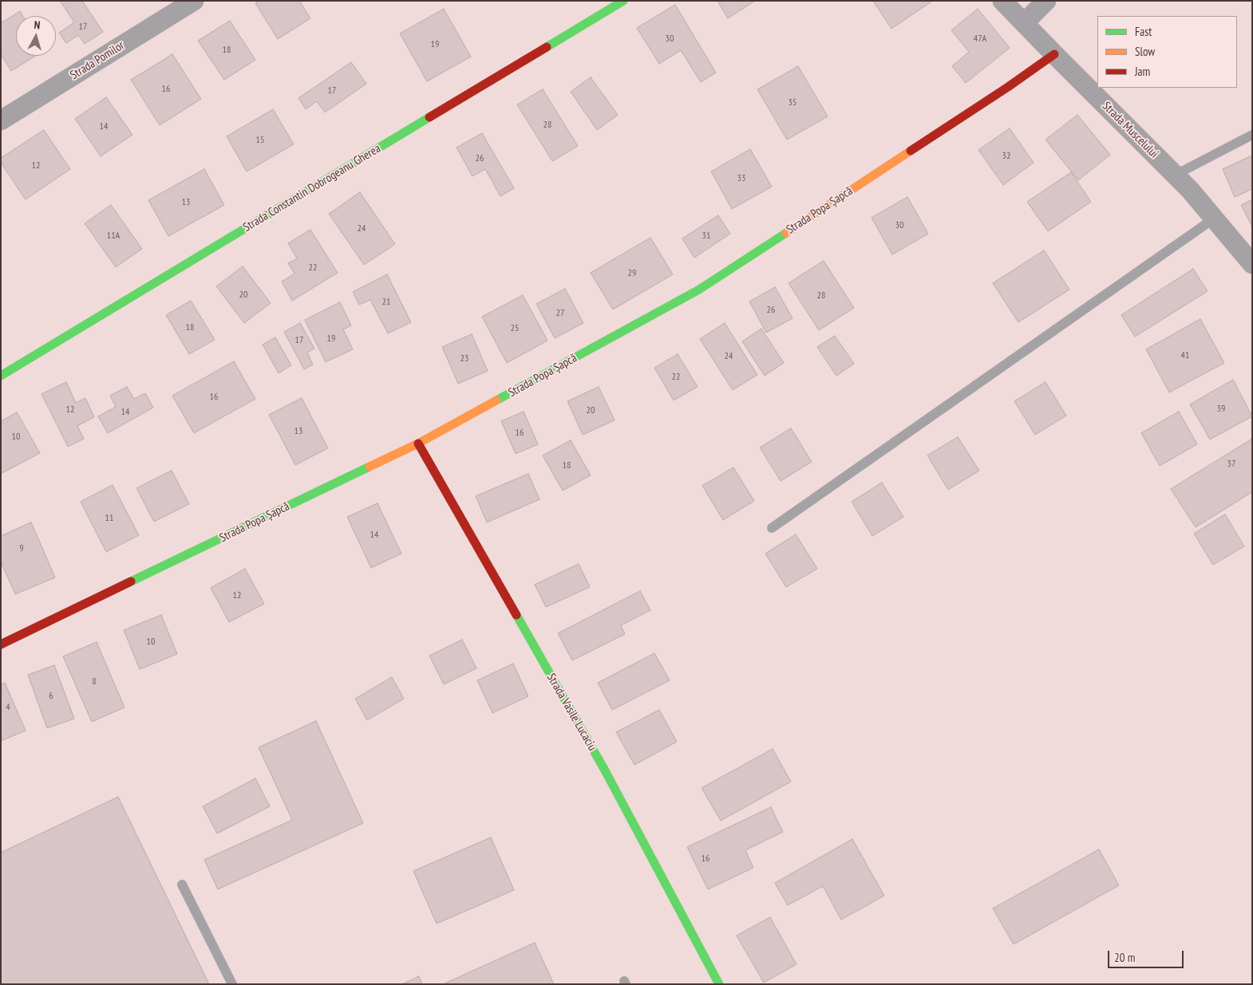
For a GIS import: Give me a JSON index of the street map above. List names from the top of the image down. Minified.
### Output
{"streets":{"street":["Strada Pomilor","Strada Muscelului","Strada Constantin Dobrogeanu Gherea","Strada Popa Șapcă","Strada Vasile Lucaciu"]},"crossings":[["Strada Muscelului","Strada Popa Șapcă"],["Strada Popa Șapcă","Strada Vasile Lucaciu"]],"house_numbers":["17","30","47A","19","18","16","17","35","28","14","15","32","26","12","33","13","30","24","11A","31","22","29","20","28","21","26","27","18","25","19","17","41","24","23","22","16","39","12","20","14","13","16","10","37","18","11","14","9","12","10","8","6","4","16"],"legend":["Fast","Slow","Jam"],"scale_bar":"20 m","north":"top"}
